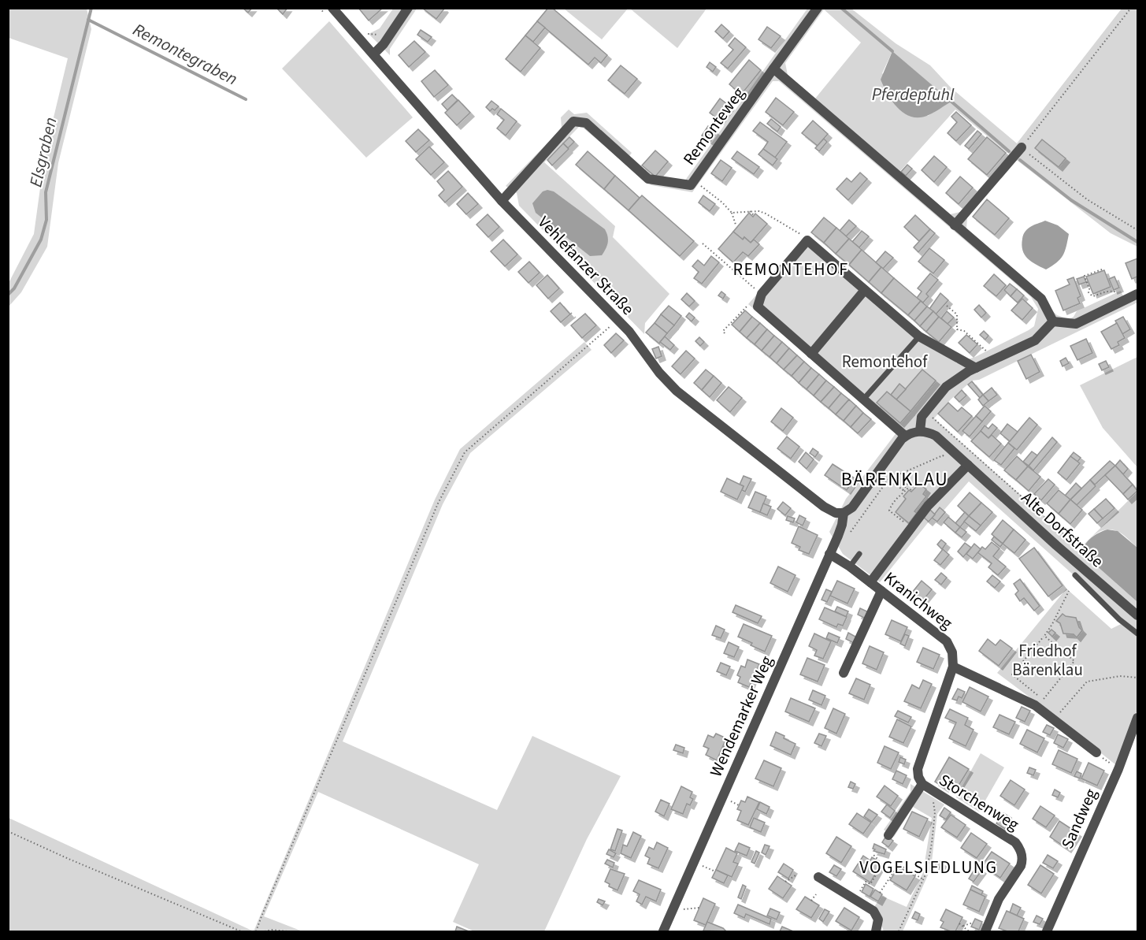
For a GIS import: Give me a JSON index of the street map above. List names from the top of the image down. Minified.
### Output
{"streets":{"street":["Remonteweg","Vehlefanzer Straße","Alte Dorfstraße","Kranichweg","Wendemarker Weg","Storchenweg","Sandweg"]},"crossings":[["Remonteweg","Vehlefanzer Straße"],["Vehlefanzer Straße","Wendemarker Weg"],["Kranichweg","Wendemarker Weg"],["Kranichweg","Storchenweg"]],"districts":["REMONTEHOF","BÄRENKLAU","VOGELSIEDLUNG"],"water":["Remontegraben","Pferdepfuhl","Elsgraben"],"parks":["Remontehof","Friedhof Bärenklau"]}
